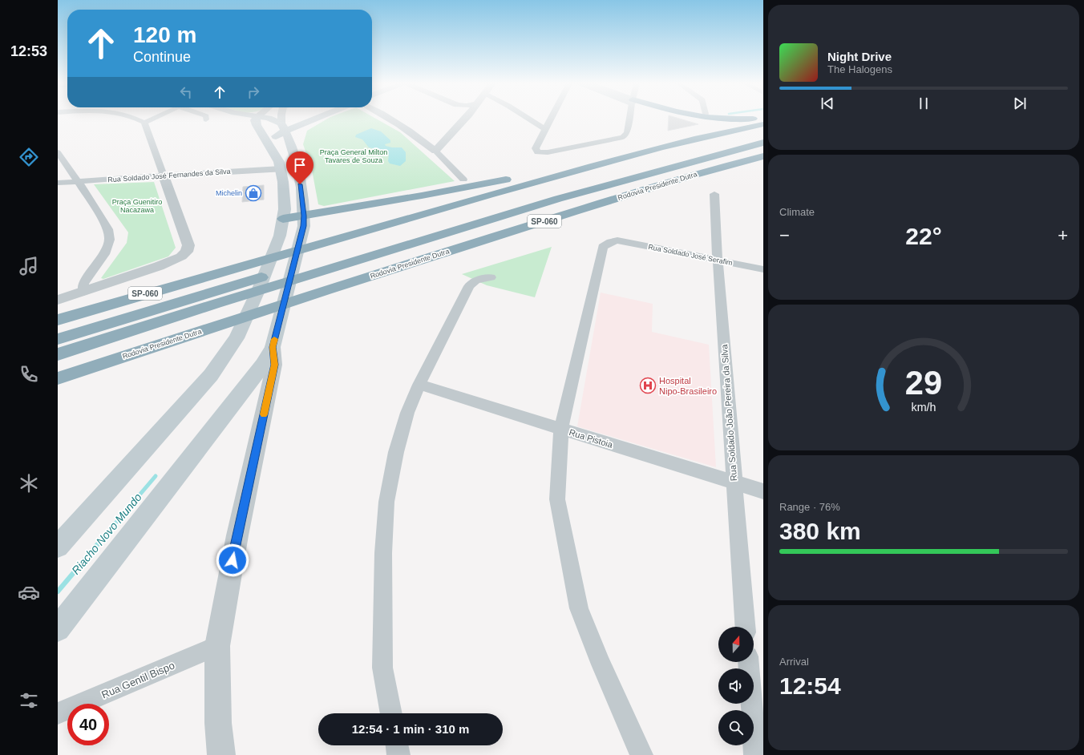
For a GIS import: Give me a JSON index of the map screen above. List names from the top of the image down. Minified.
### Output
{"streets":{"highway":["Rodovia Presidente Dutra","SP-060"],"street":["Rua Soldado José Fernandes da Silva","Rua Soldado José Serafim","Rua Soldado João Pereira da Silva","Rua Pistoia","Rua Gentil Bispo"]},"crossings":[["Rua Soldado José Serafim","Rua Soldado João Pereira da Silva"],["Rua Soldado José Serafim","Rua Pistoia"],["Rua Soldado João Pereira da Silva","Rua Pistoia"]],"water":["Riacho Novo Mundo"],"parks":["Praça General Milton Tavares de Souza","Praça Guenitiro Nacazawa"],"places":{"shop":["Michelin"],"hospital":["Hospital Nipo-Brasileiro"]},"north":"top","page":{"tabs":"12:53","turn":["120 m","Continue"],"song":["Night Drive","The Halogens"],"tile":["Climate",["Range · 76%","380 km"],["Arrival","12:54"]],"heat":["−","22°","+"],"limit":"40","trip":"12:54 · 1 min · 310 m","gauge":["29","km/h"]}}
